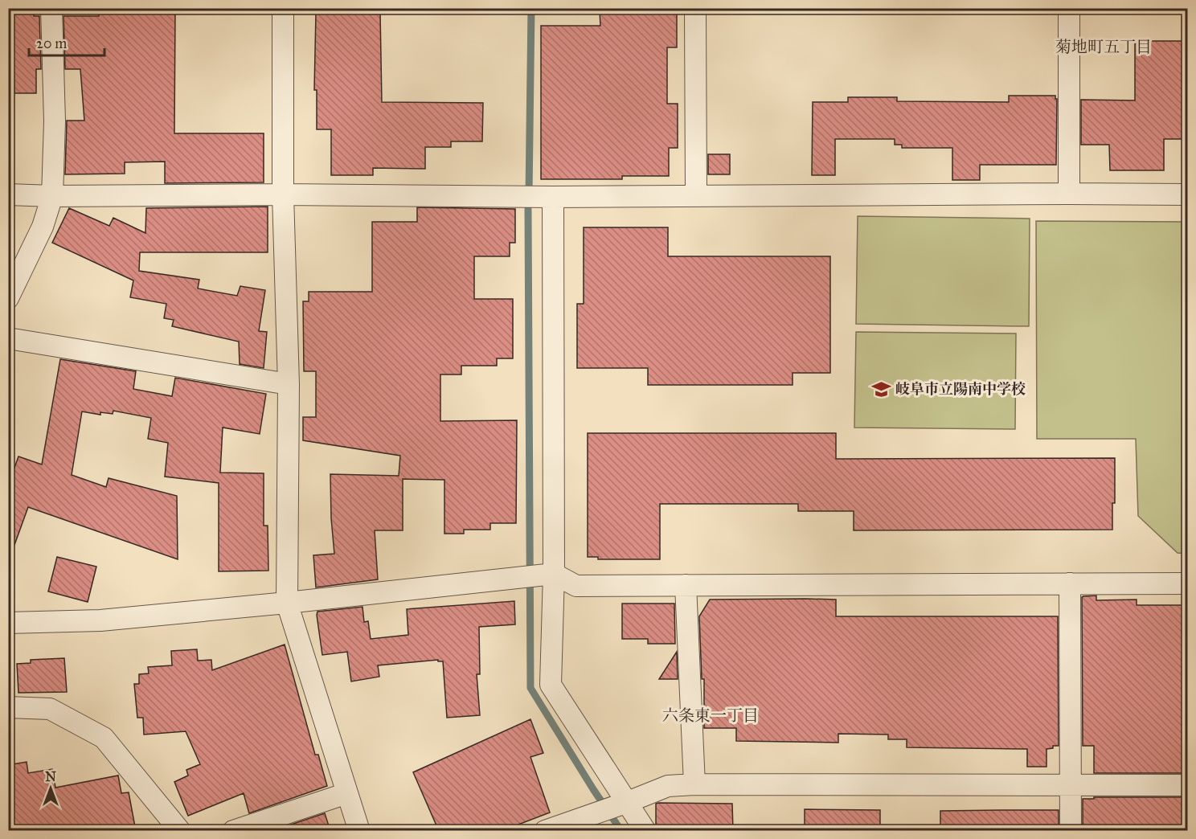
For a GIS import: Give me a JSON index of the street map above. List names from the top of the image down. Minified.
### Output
{"districts":["菊地町五丁目","六条東一丁目"],"places":{"school or university":["岐阜市立陽南中学校"]},"scale_bar":"20 m","north":"top"}
